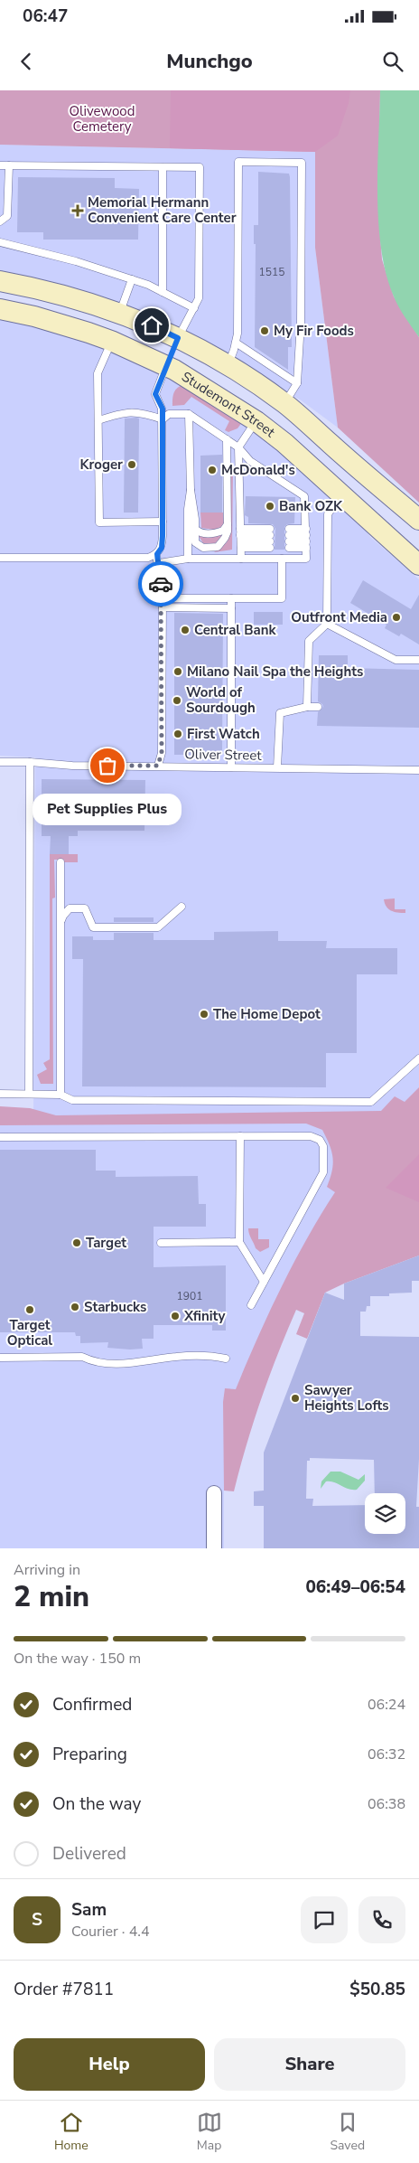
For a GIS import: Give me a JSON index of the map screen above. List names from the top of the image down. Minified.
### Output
{"streets":{"main road":["Studemont Street"],"lane":["Oliver Street"]},"parks":["Olivewood Cemetery"],"places":{"health":["Memorial Hermann Convenient Care Center"],"other":["My Fir Foods","Kroger","McDonald's","Bank OZK","Outfront Media","Central Bank","Milano Nail Spa the Heights","World of Sourdough","First Watch","Pet Supplies Plus","The Home Depot","Target","Starbucks","Target Optical","Xfinity","Sawyer Heights Lofts"]},"house_numbers":["1515","1901"],"page":{"status":"06:47","header":"Munchgo","bubble":"Pet Supplies Plus","heading":["2 min","Arriving in","06:49–06:54"],"panel":["Sam","Courier · 4.4","Order #7811","$50.85"],"bar":"On the way · 150 m","list":[["Confirmed","06:24"],["Preparing","06:32"],["On the way","06:38"],"Delivered"],"round":"S","buttons":["Help","Share"],"tabs":["Home","Map","Saved"]}}
